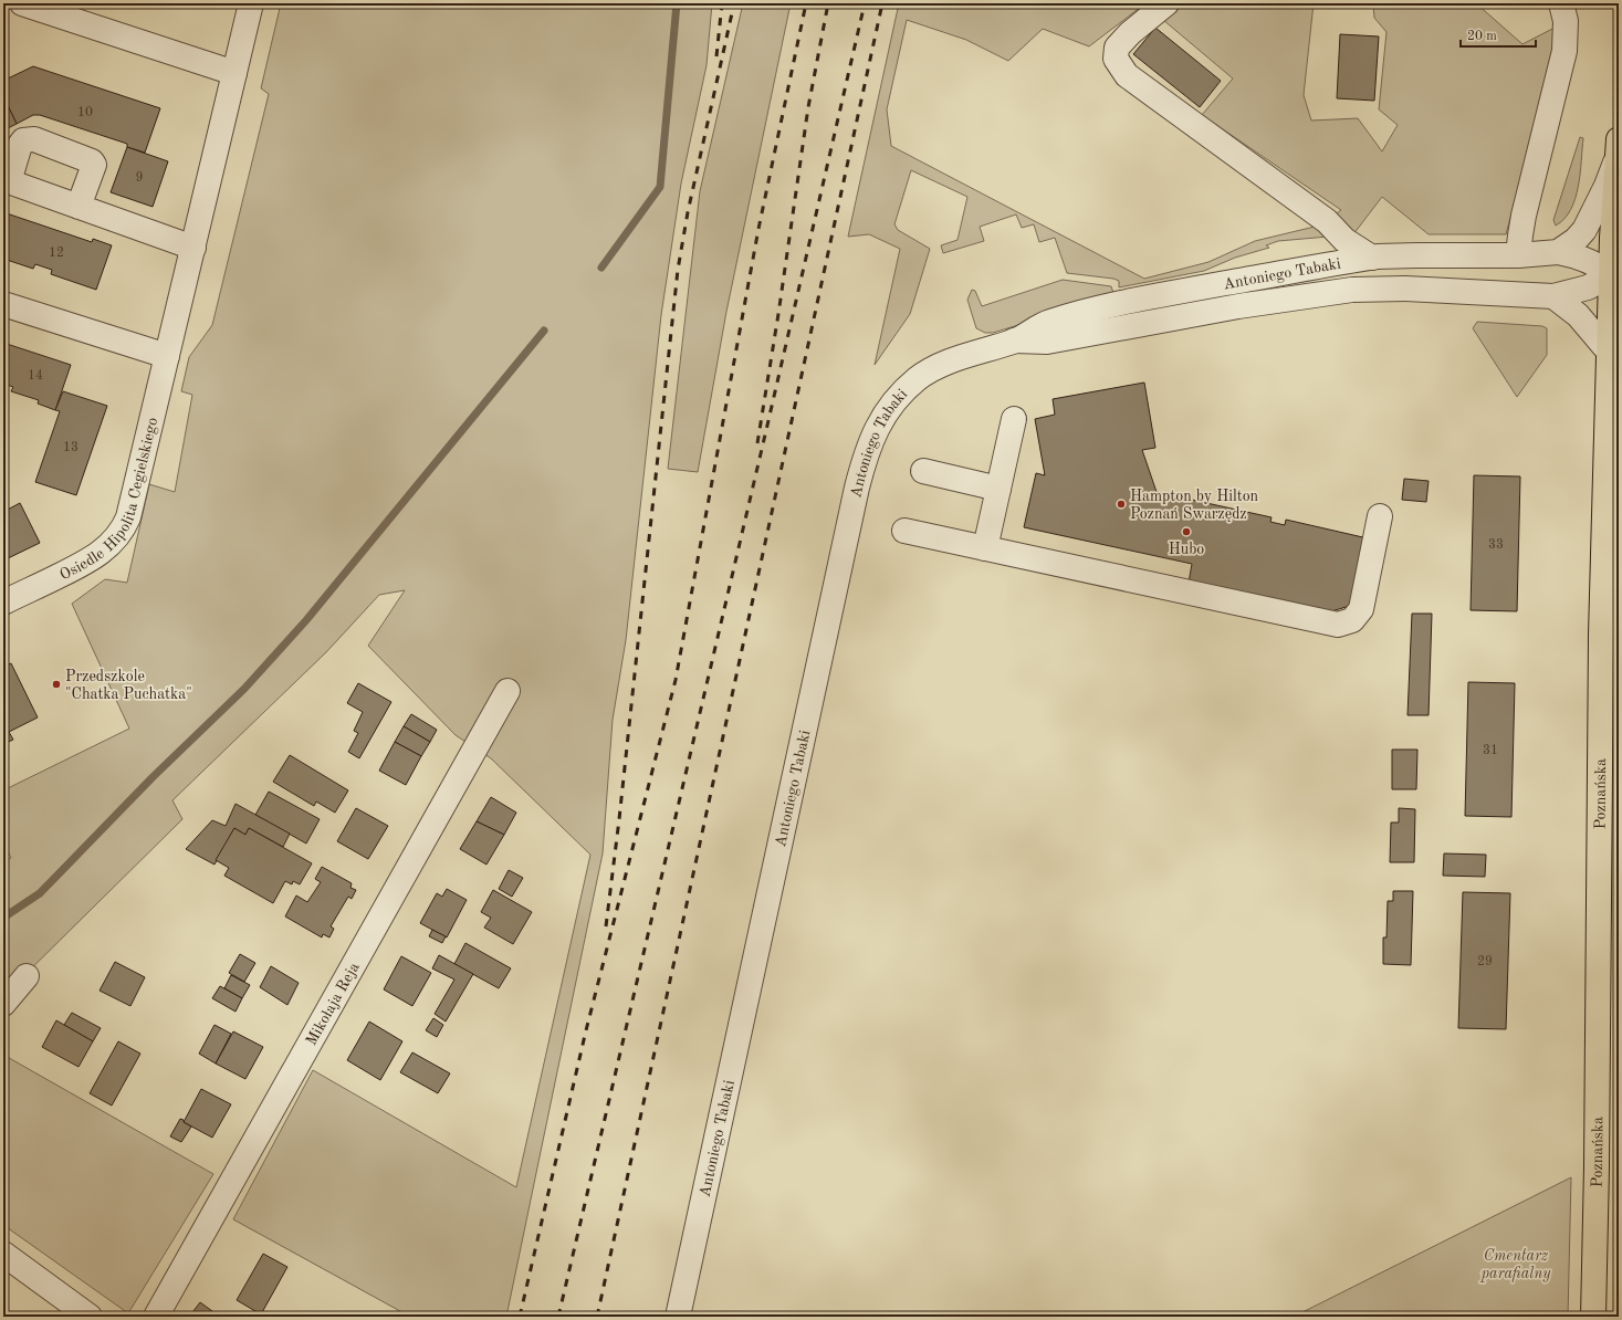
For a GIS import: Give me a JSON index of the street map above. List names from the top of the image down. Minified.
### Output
{"streets":{"main road":["Poznańska"],"street":["Antoniego Tabaki","Osiedle Hipolita Cegielskiego","Mikołaja Reja"]},"crossings":[["Antoniego Tabaki","Poznańska"]],"parks":["Cmentarz parafialny"],"places":["Hampton by Hilton Poznań Swarzędz","Hubo","Przedszkole \"Chatka Puchatka\""],"house_numbers":["10","9","12","14","13","33","31","29"],"scale_bar":"20 m"}
